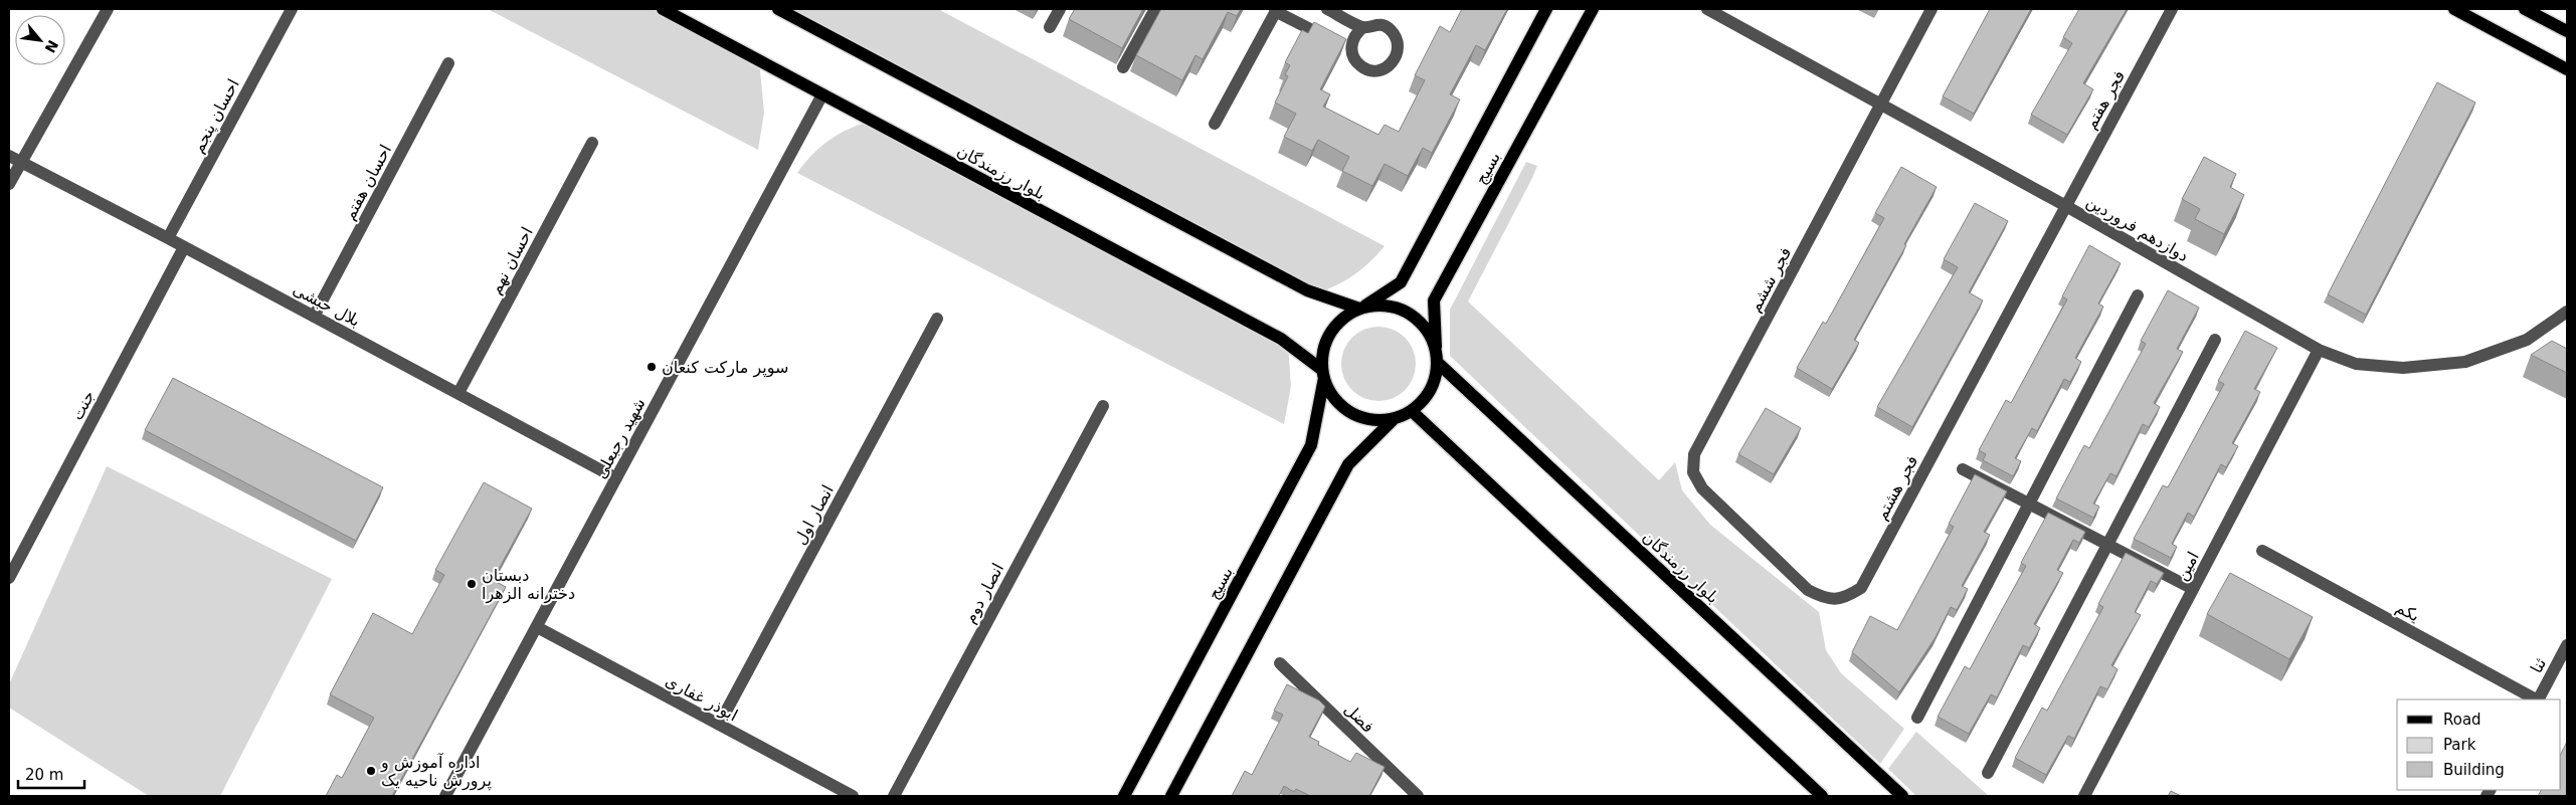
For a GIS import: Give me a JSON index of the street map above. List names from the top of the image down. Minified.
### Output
{"streets":{"main road":["بسیج","بلوار رزمندگان"],"street":["فجر هفتم","احسان پنجم","احسان هفتم","دوازدهم فروردین","احسان نهم","فجر ششم","بلال حبشی","جنت","شهید رجبعلی","فجر هشتم","انصار اول","امین","انصار دوم","یکم","ثنا","ابوذر غفاری","فضل"]},"crossings":[["فجر هفتم","دوازدهم فروردین"],["فجر هفتم","فجر هشتم"],["احسان پنجم","بلال حبشی"],["بسیج","بلوار رزمندگان"],["بلوار رزمندگان","شهید رجبعلی"],["احسان هفتم","بلال حبشی"],["دوازدهم فروردین","فجر ششم"],["دوازدهم فروردین","فجر هشتم"],["دوازدهم فروردین","امین"],["احسان نهم","بلال حبشی"],["فجر ششم","فجر هشتم"],["بلال حبشی","جنت"],["بلال حبشی","شهید رجبعلی"],["شهید رجبعلی","ابوذر غفاری"],["انصار اول","ابوذر غفاری"]],"places":["سوپر مارکت کنعان","دبستان دخترانه الزهرا","اداره آموزش و پرورش ناحیه یک"],"legend":["Road","Park","Building"],"scale_bar":"20 m","north":"bottom right"}
